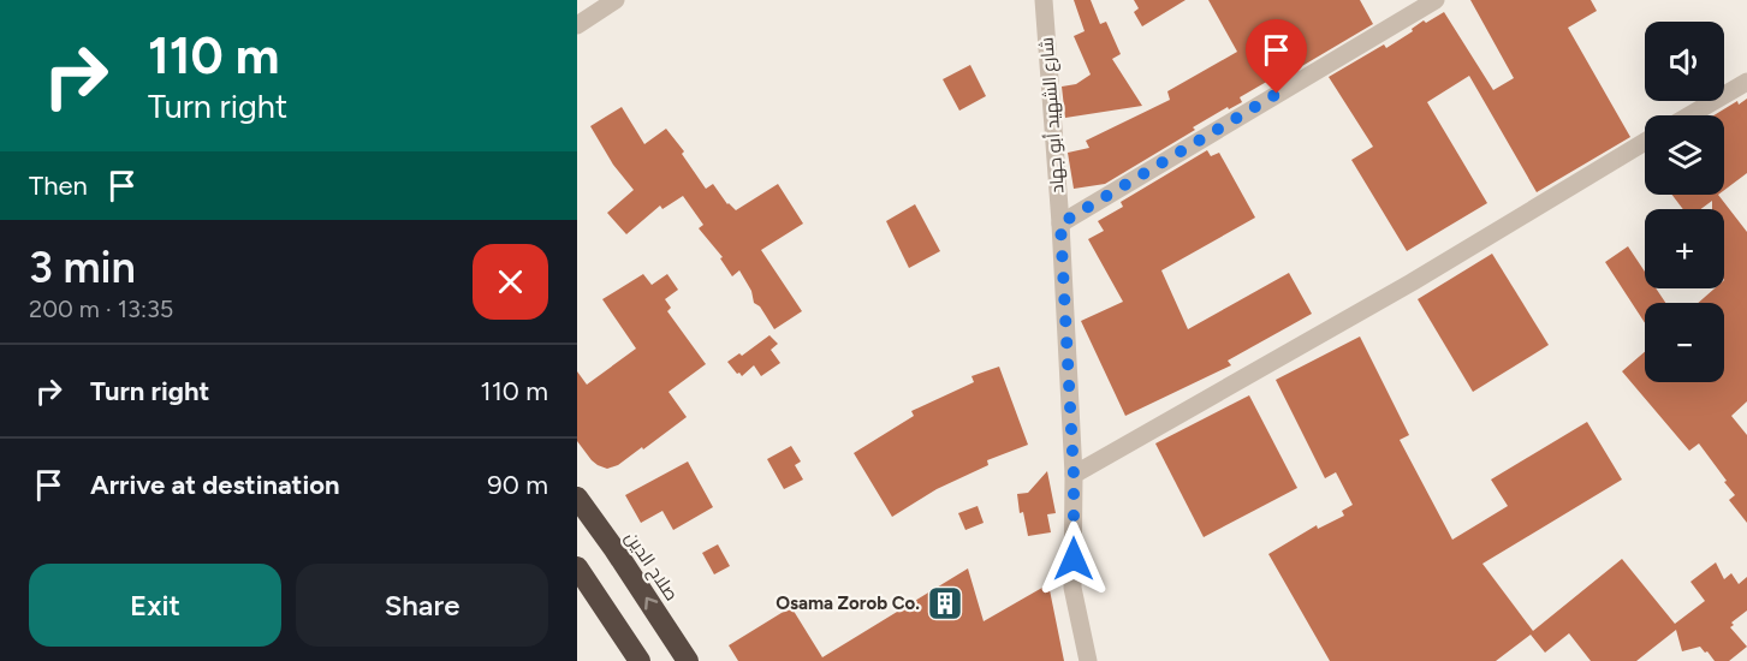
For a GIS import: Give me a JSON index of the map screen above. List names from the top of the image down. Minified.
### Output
{"streets":{"highway":["صلاح الدين"],"street":["شارع الشهيد أبو جهاد"]},"places":{"building":["Osama Zorob Co."]},"page":{"turn":["110 m","Turn right"],"map_buttons":["+","−"],"then":"Then","heading":["3 min","200 m · 13:35"],"list":[{"name":"Turn right","value":"110 m"},{"name":"Arrive at destination","value":"90 m"}],"buttons":["Exit","Share"]}}
